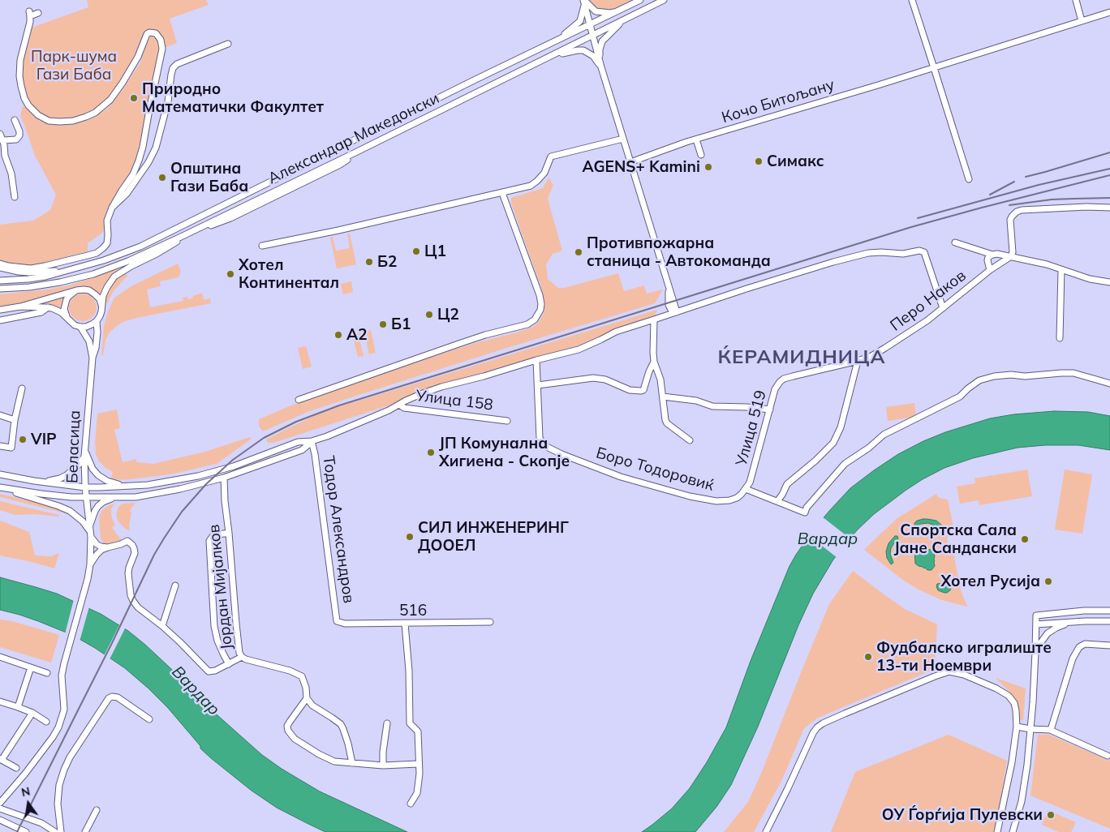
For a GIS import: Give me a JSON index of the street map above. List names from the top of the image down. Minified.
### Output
{"streets":{"street":["Кочо Битољану","Александар Македонски","Перо Наков","Улица 158","Улица 519","Беласица","Боро Тодоровиќ","Тодор Александров","Јордан Мијалков","516"]},"crossings":[["Перо Наков","Улица 519"],["Улица 519","Боро Тодоровиќ"],["Тодор Александров","516"]],"districts":["ЌЕРАМИДНИЦА"],"water":["Вардар"],"parks":["Парк-шума Гази Баба"],"places":["Природно Математички Факултет","Симакс","AGENS+ Kamini","Општина Гази Баба","Ц1","Противпожарна станица - Автокоманда","Б2","Хотел Континентал","Ц2","Б1","А2","VIP","ЈП Комунална Хигиена - Скопје","СИЛ ИНЖЕНЕРИНГ ДООЕЛ","Спортска Сала Јане Сандански","Хотел Русија","Фудбалско игралиште 13-ти Ноември","ОУ Ѓорѓија Пулевски"],"north":"top"}
